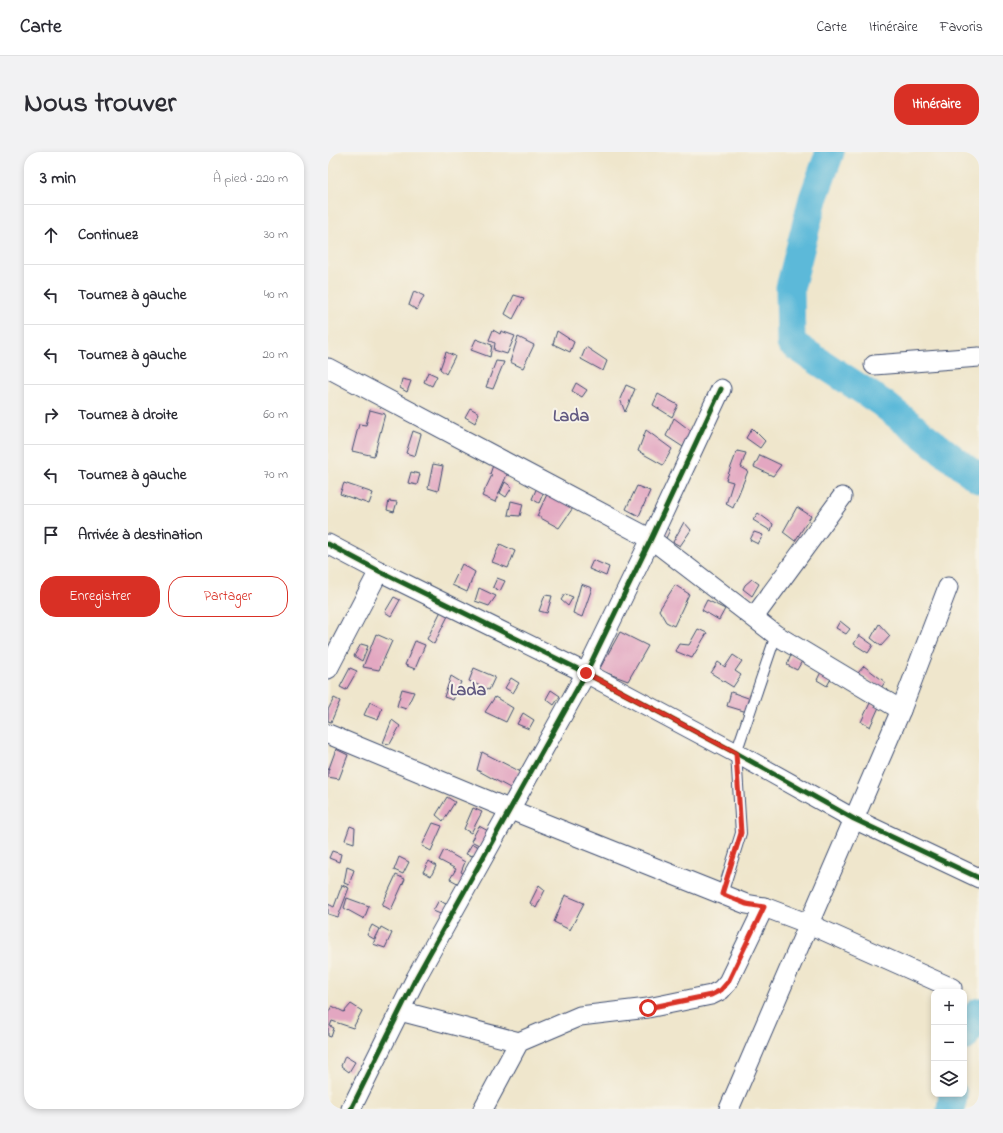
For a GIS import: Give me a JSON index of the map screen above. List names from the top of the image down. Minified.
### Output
{"districts":["Lada","Lada"],"page":{"header":"Carte","nav":["Carte","Itinéraire","Favoris"],"title":"Nous trouver","buttons":["Itinéraire",["Enregistrer","Partager"]],"heading":["3 min","À pied · 220 m"],"list":[["Continuez","30 m"],["Tournez à gauche","40 m"],["Tournez à gauche","20 m"],["Tournez à droite","60 m"],["Tournez à gauche","70 m"],"Arrivée à destination"],"map_buttons":["+","−"]}}
